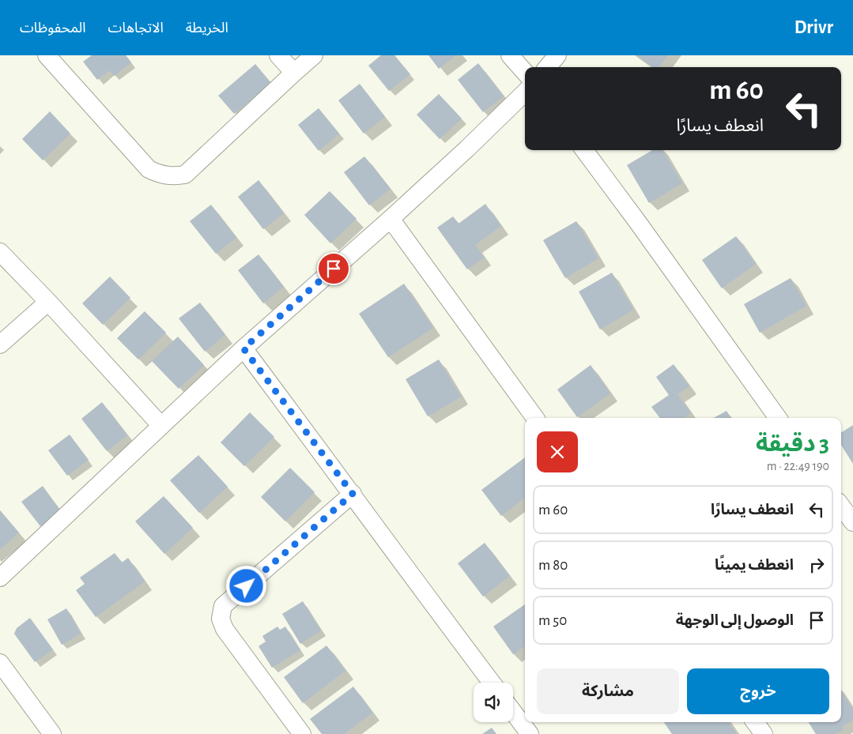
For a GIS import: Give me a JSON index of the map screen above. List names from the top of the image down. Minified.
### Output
{"page":{"header":"Drivr","nav":["الخريطة","الاتجاهات","المحفوظات"],"turn":["60 m","انعطف يسارًا"],"heading":["3 دقيقة","190 m · 22:49"],"list":[{"name":"انعطف يسارًا","value":"60 m"},{"name":"انعطف يمينًا","value":"80 m"},{"name":"الوصول إلى الوجهة","value":"50 m"}],"buttons":["خروج","مشاركة"]}}
